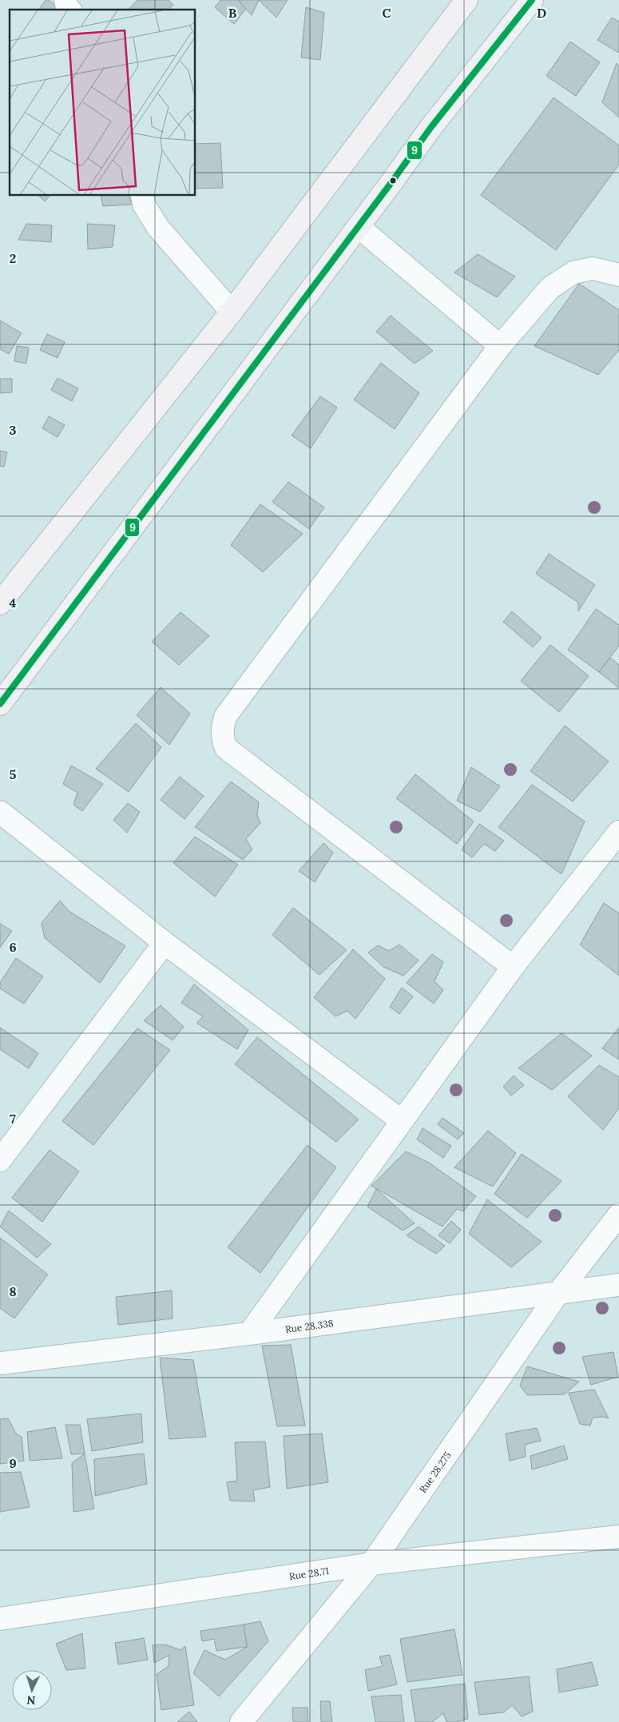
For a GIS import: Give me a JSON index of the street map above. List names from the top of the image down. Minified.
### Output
{"streets":{"street":["Rue 28.338","Rue 28.275","Rue 28.71"]},"crossings":[["Rue 28.338","Rue 28.275"],["Rue 28.275","Rue 28.71"]],"lines":["transit line 9"],"north":"bottom","grid":{"columns":["B","C","D"],"rows":["2","3","4","5","6","7","8","9"]}}
